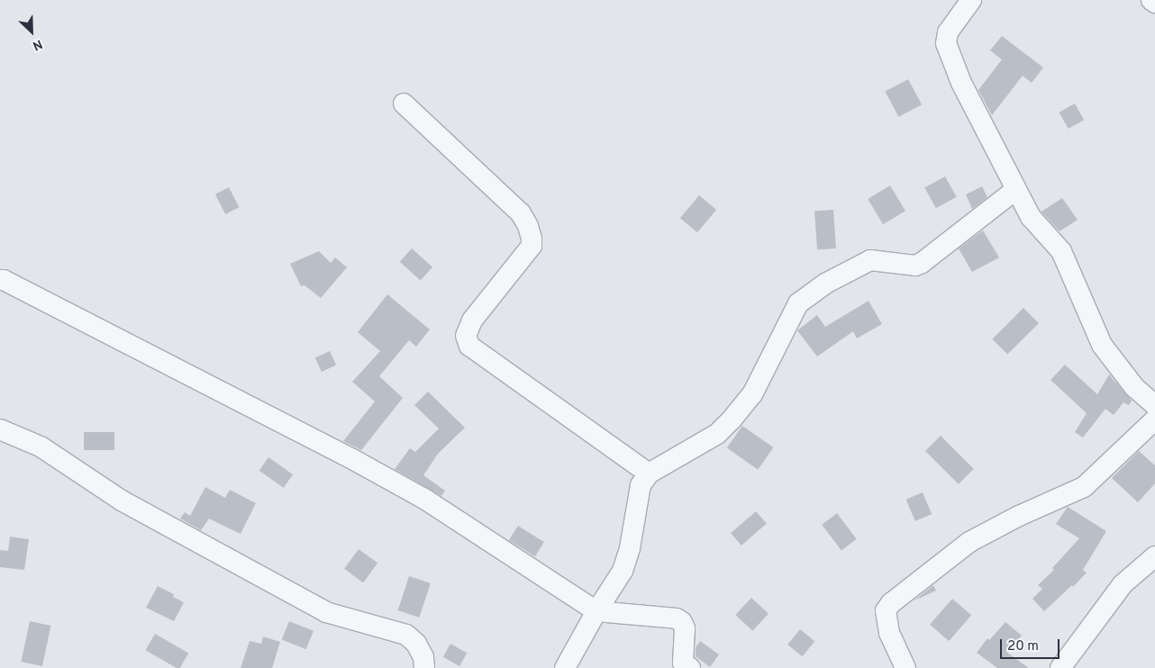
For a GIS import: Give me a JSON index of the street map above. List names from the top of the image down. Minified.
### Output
{"scale_bar":"20 m","north":"bottom right"}
